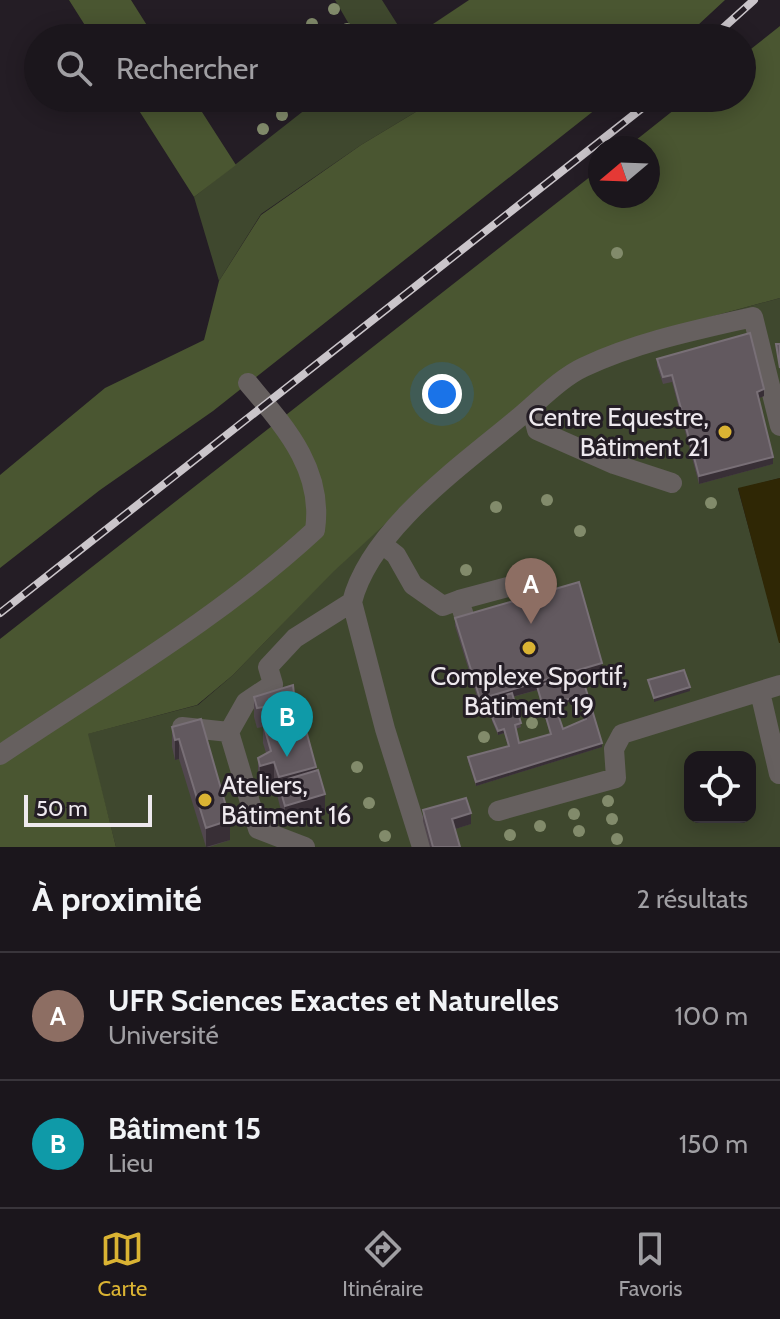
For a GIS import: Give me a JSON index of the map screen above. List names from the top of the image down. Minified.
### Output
{"places":["Centre Equestre, Bâtiment 21","Complexe Sportif, Bâtiment 19","Ateliers, Bâtiment 16"],"scale_bar":"50 m","north":"left","page":{"search":"Rechercher","pins":["A","B"],"scale":"50 m","heading":["À proximité","2 résultats"],"list":[{"mark":"A","name":"UFR Sciences Exactes et Naturelles","note":"Université","value":"100 m"},{"mark":"B","name":"Bâtiment 15","note":"Lieu","value":"150 m"}],"nav":["Carte","Itinéraire","Favoris"]}}
